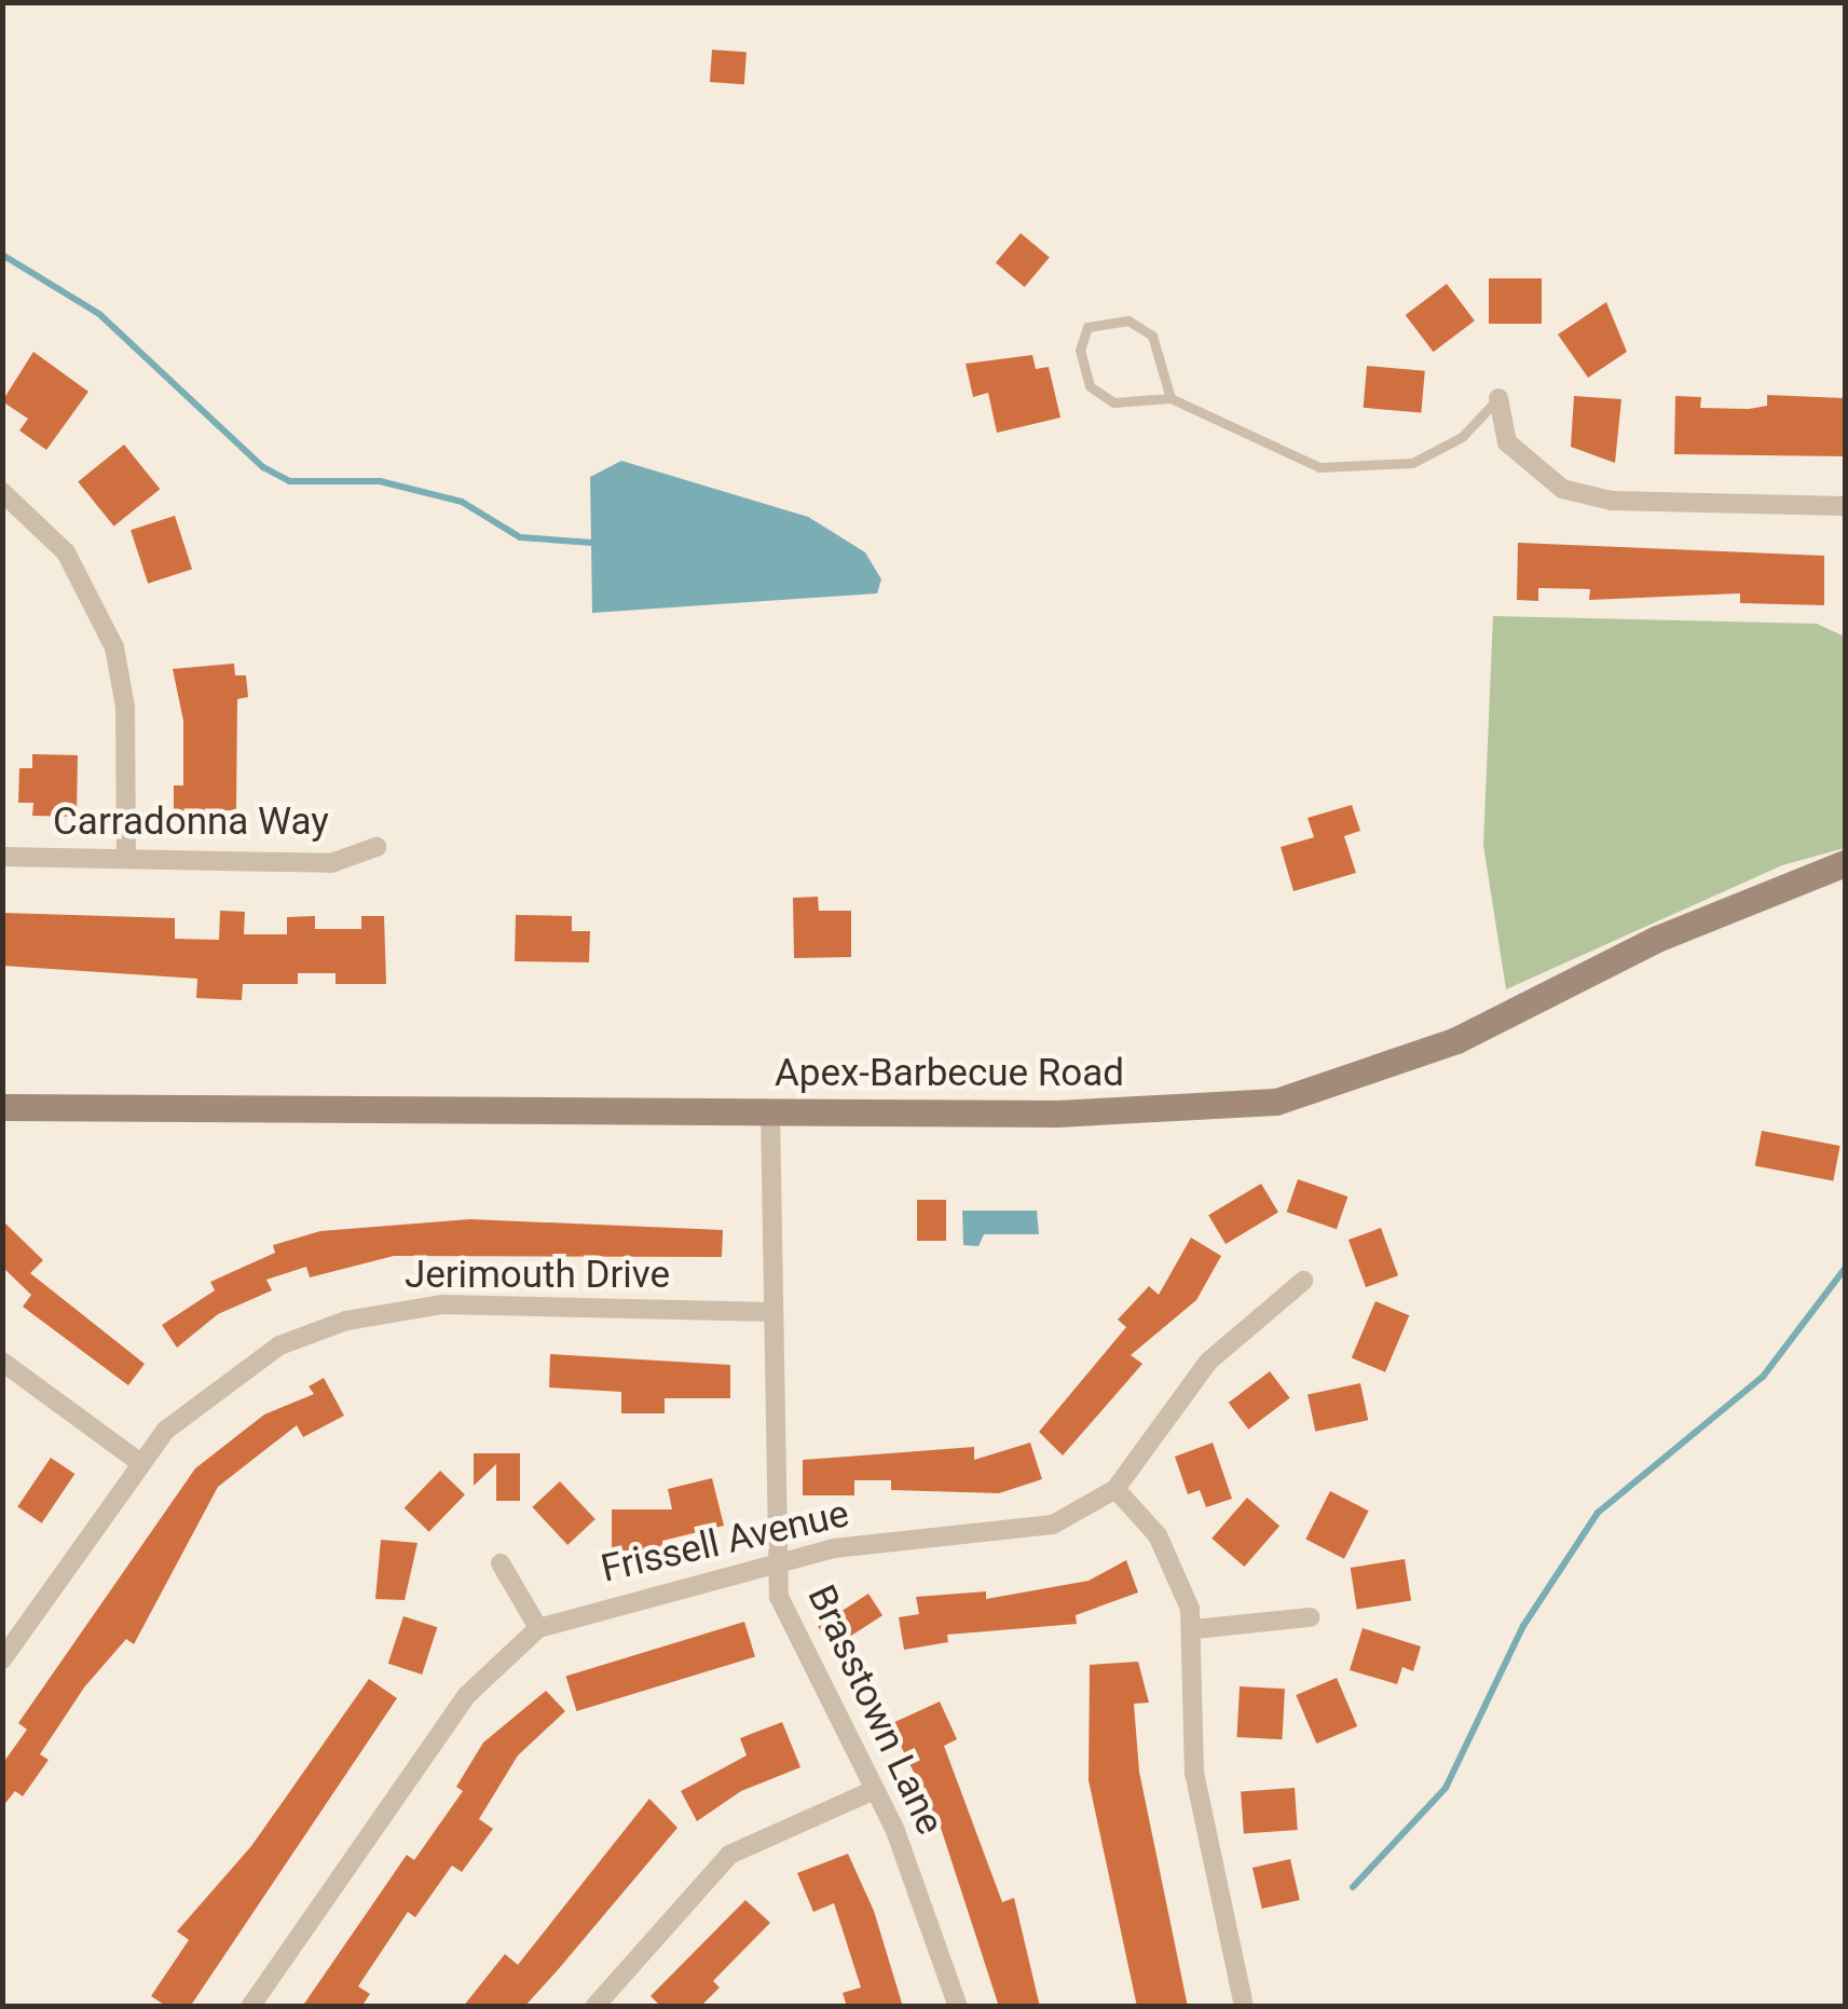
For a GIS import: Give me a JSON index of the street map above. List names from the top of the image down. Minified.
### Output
{"streets":{"street":["Carradonna Way","Apex-Barbecue Road","Jerimouth Drive","Frissell Avenue","Brasstown Lane"]},"crossings":[["Apex-Barbecue Road","Brasstown Lane"],["Jerimouth Drive","Brasstown Lane"],["Frissell Avenue","Brasstown Lane"]]}
